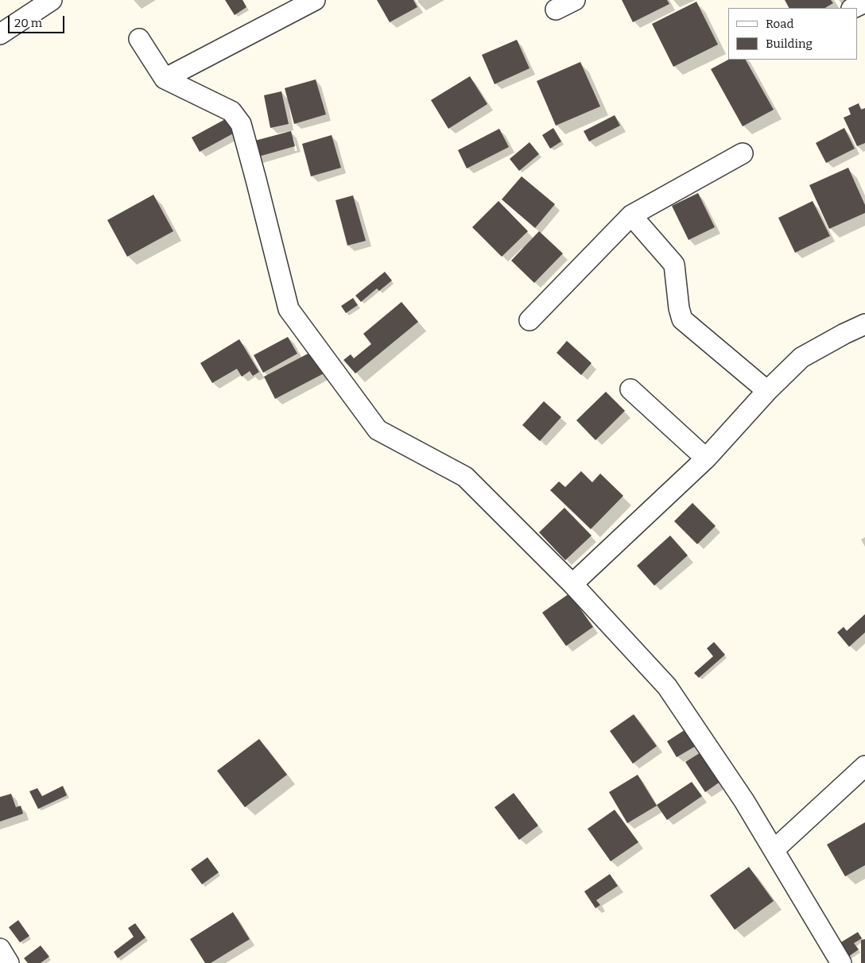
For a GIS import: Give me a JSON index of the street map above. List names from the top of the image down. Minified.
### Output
{"legend":["Road","Building"],"scale_bar":"20 m"}
